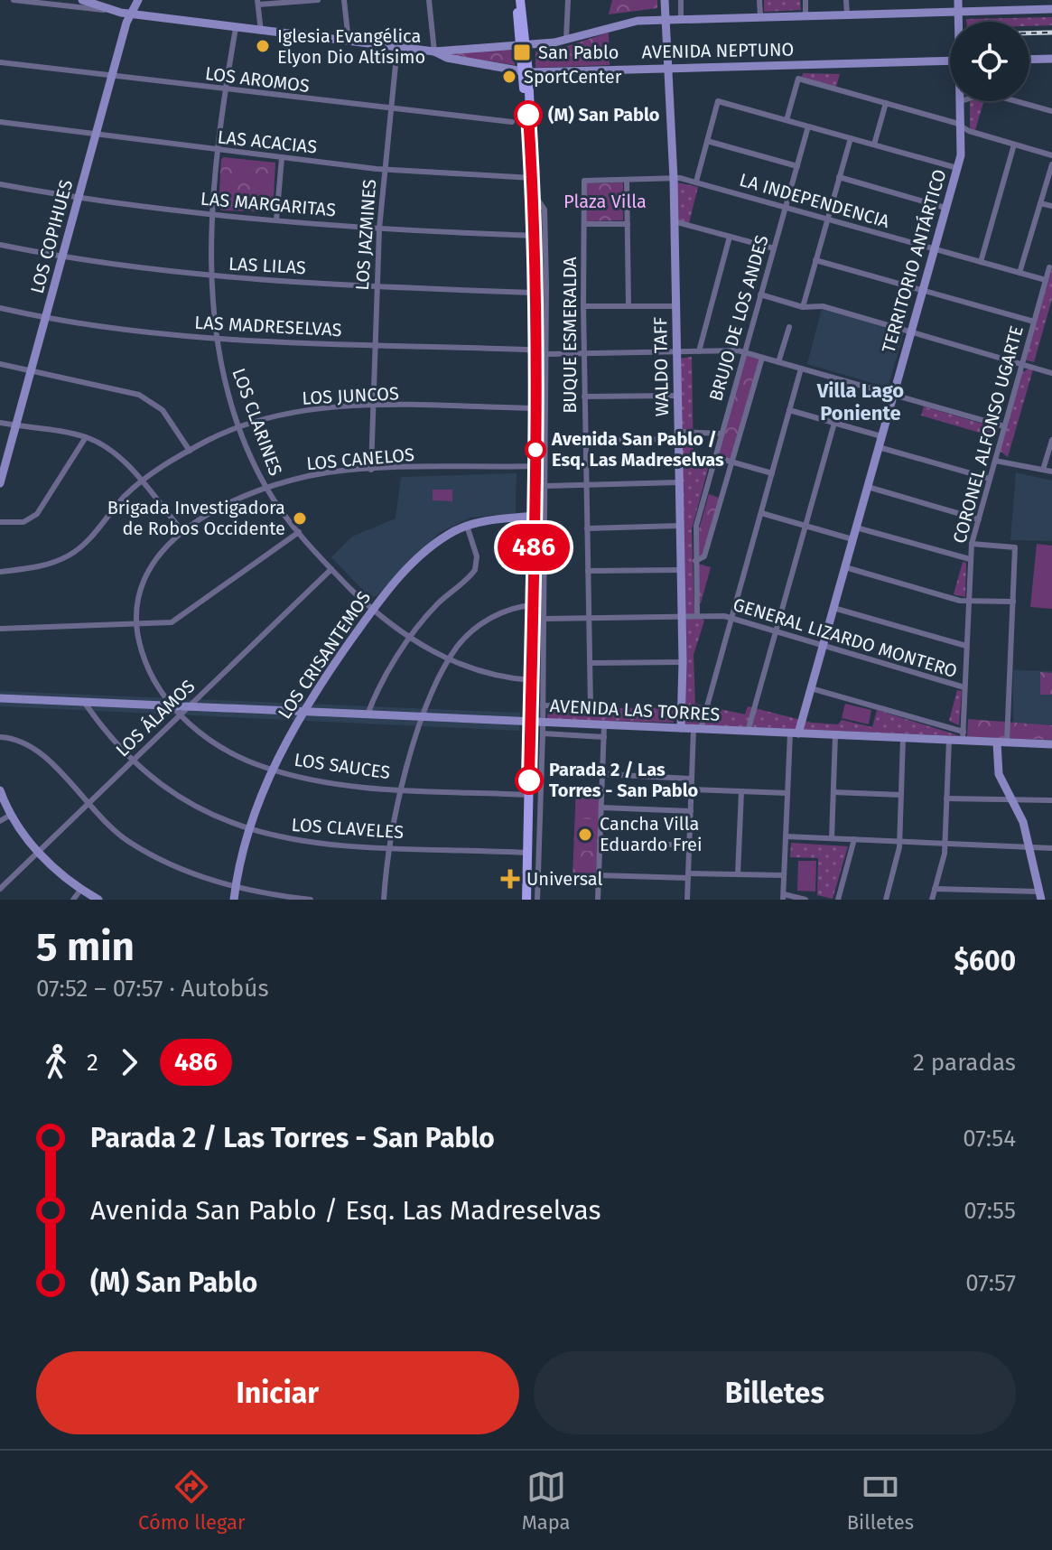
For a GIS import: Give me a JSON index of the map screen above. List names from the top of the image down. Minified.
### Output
{"streets":{"street":["AVENIDA NEPTUNO","LOS AROMOS","LAS ACACIAS","LA INDEPENDENCIA","LAS MARGARITAS","LOS JAZMINES","LOS COPIHUES","TERRITORIO ANTÁRTICO","LAS LILAS","BRUJO DE LOS ANDES","LAS MADRESELVAS","BUQUE ESMERALDA","WALDO TAFF","LOS JUNCOS","LOS CLARINES","CORONEL ALFONSO UGARTE","LOS CANELOS","GENERAL LIZARDO MONTERO","LOS CRISANTEMOS","AVENIDA LAS TORRES","LOS ÁLAMOS","LOS SAUCES","LOS CLAVELES"]},"crossings":[["AVENIDA NEPTUNO","LOS JAZMINES"],["AVENIDA NEPTUNO","LOS COPIHUES"],["AVENIDA NEPTUNO","TERRITORIO ANTÁRTICO"],["AVENIDA NEPTUNO","WALDO TAFF"],["AVENIDA NEPTUNO","LOS CLARINES"],["LOS AROMOS","LOS JAZMINES"],["LOS AROMOS","LOS COPIHUES"],["LOS AROMOS","LOS CLARINES"],["LAS ACACIAS","LOS JAZMINES"],["LAS ACACIAS","LOS COPIHUES"],["LAS ACACIAS","LOS CLARINES"],["LA INDEPENDENCIA","TERRITORIO ANTÁRTICO"],["LA INDEPENDENCIA","BRUJO DE LOS ANDES"],["LA INDEPENDENCIA","BUQUE ESMERALDA"],["LA INDEPENDENCIA","WALDO TAFF"],["LA INDEPENDENCIA","CORONEL ALFONSO UGARTE"],["LAS MARGARITAS","LOS JAZMINES"],["LAS MARGARITAS","LOS COPIHUES"],["LAS MARGARITAS","LOS CLARINES"],["LOS JAZMINES","LAS LILAS"],["LOS JAZMINES","LAS MADRESELVAS"],["LOS JAZMINES","LOS JUNCOS"],["LOS JAZMINES","LOS CANELOS"],["LOS COPIHUES","LAS LILAS"],["LOS COPIHUES","LAS MADRESELVAS"],["TERRITORIO ANTÁRTICO","LAS MADRESELVAS"],["TERRITORIO ANTÁRTICO","GENERAL LIZARDO MONTERO"],["TERRITORIO ANTÁRTICO","AVENIDA LAS TORRES"],["LAS LILAS","LOS CLARINES"],["BRUJO DE LOS ANDES","LAS MADRESELVAS"],["BRUJO DE LOS ANDES","GENERAL LIZARDO MONTERO"],["LAS MADRESELVAS","BUQUE ESMERALDA"],["LAS MADRESELVAS","WALDO TAFF"],["LAS MADRESELVAS","LOS CLARINES"],["LAS MADRESELVAS","CORONEL ALFONSO UGARTE"],["BUQUE ESMERALDA","GENERAL LIZARDO MONTERO"],["WALDO TAFF","GENERAL LIZARDO MONTERO"],["WALDO TAFF","AVENIDA LAS TORRES"],["LOS JUNCOS","LOS CLARINES"],["LOS CLARINES","LOS CANELOS"],["LOS CLARINES","LOS CRISANTEMOS"],["LOS CLARINES","LOS ÁLAMOS"],["CORONEL ALFONSO UGARTE","GENERAL LIZARDO MONTERO"],["CORONEL ALFONSO UGARTE","AVENIDA LAS TORRES"],["LOS CANELOS","AVENIDA LAS TORRES"],["LOS CANELOS","LOS SAUCES"],["LOS CRISANTEMOS","AVENIDA LAS TORRES"],["LOS CRISANTEMOS","LOS SAUCES"],["LOS CRISANTEMOS","LOS CLAVELES"],["AVENIDA LAS TORRES","LOS ÁLAMOS"],["AVENIDA LAS TORRES","LOS SAUCES"],["AVENIDA LAS TORRES","LOS CLAVELES"],["LOS ÁLAMOS","LOS SAUCES"],["LOS ÁLAMOS","LOS CLAVELES"]],"districts":["Villa Lago Poniente"],"parks":["Plaza Villa"],"places":{"other":["Iglesia Evangélica Elyon Dio Altísimo","SportCenter","(M) San Pablo","Avenida San Pablo / Esq. Las Madreselvas","Brigada Investigadora de Robos Occidente","Parada 2 / Las Torres - San Pablo","Cancha Villa Eduardo Frei"],"transit":["San Pablo"],"health":["Universal"]},"lines":["bus line 486"],"page":{"on_map":"486","heading":["5 min","07:52 – 07:57 · Autobús","$600"],"legs":["2","486","2 paradas"],"list":[{"name":"Parada 2 / Las Torres - San Pablo","value":"07:54"},{"name":"Avenida San Pablo / Esq. Las Madreselvas","value":"07:55"},{"name":"(M) San Pablo","value":"07:57"}],"buttons":["Iniciar","Billetes"],"tabs":["Cómo llegar","Mapa","Billetes"]}}
